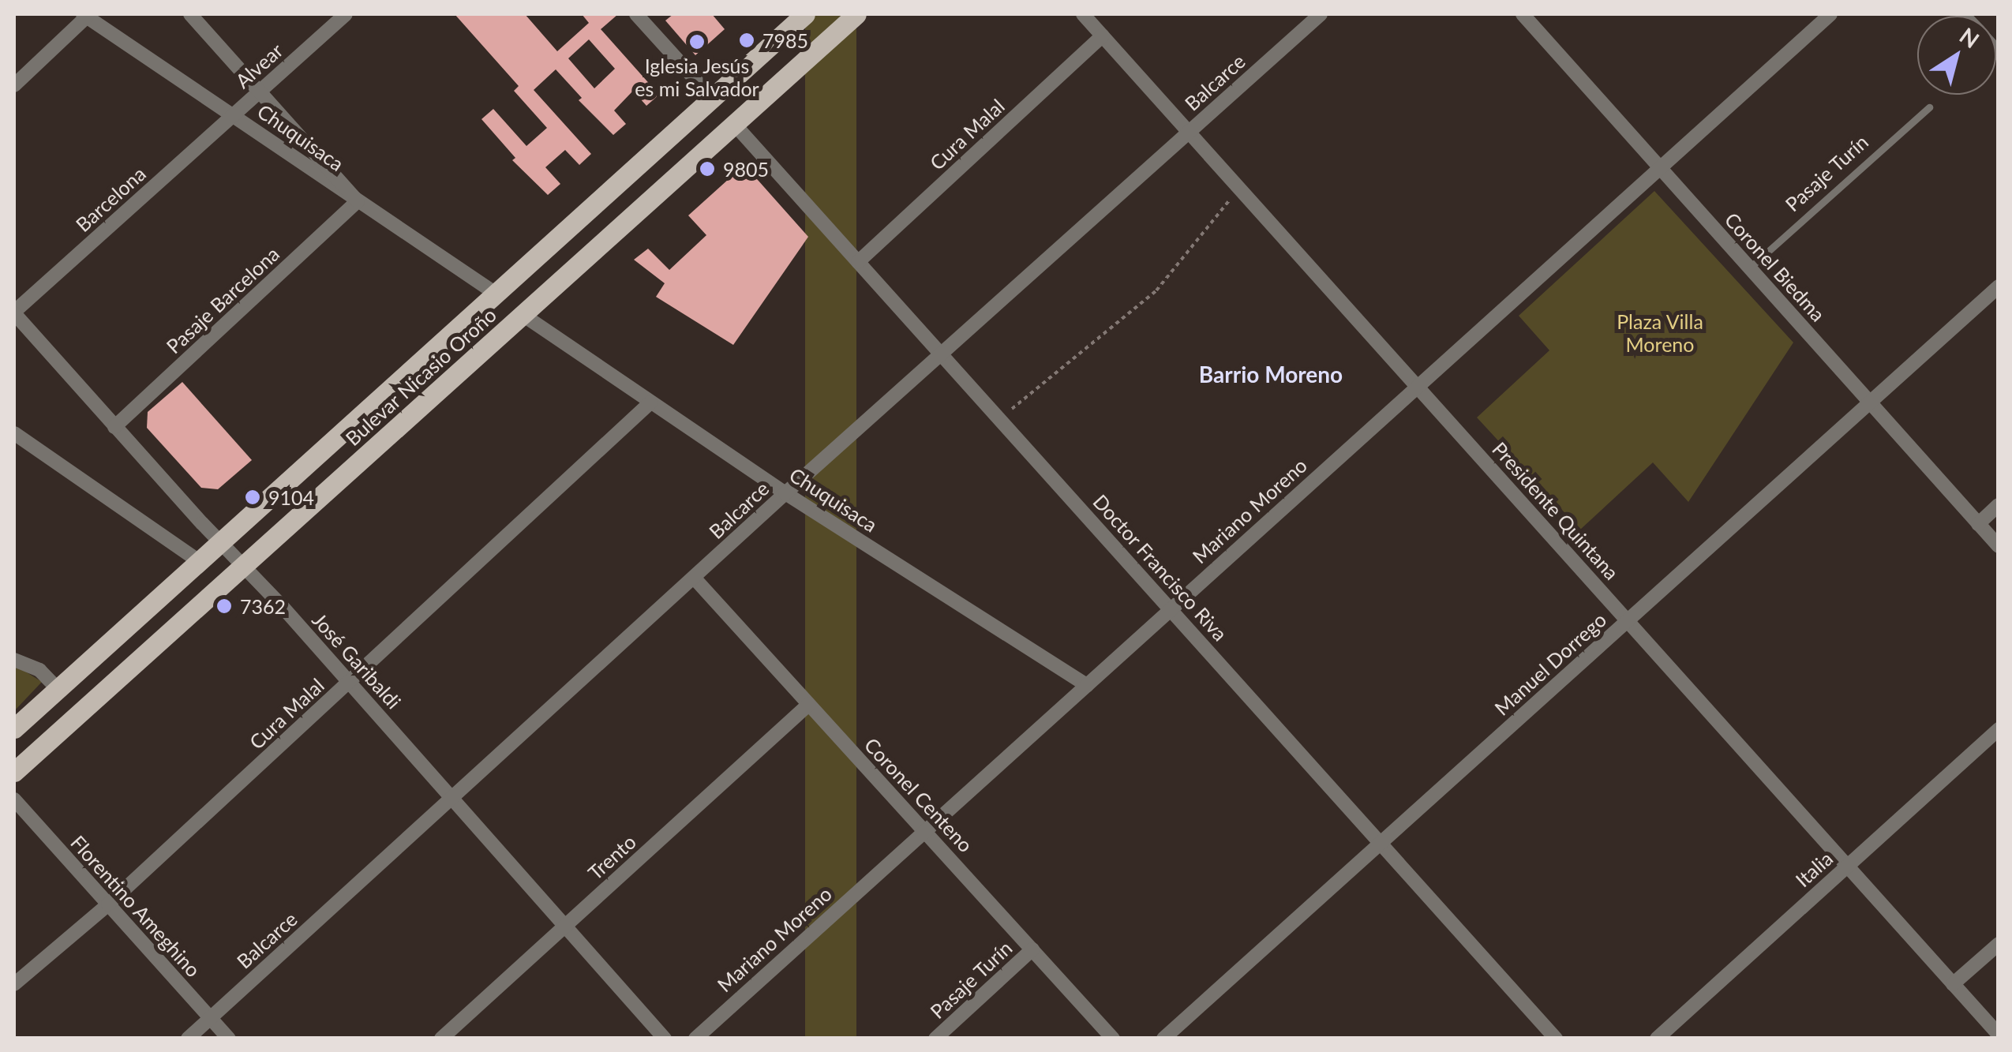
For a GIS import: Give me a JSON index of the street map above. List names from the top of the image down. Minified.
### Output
{"streets":{"main road":["Bulevar Nicasio Oroño"],"street":["Alvear","Balcarce","Cura Malal","Chuquisaca","Pasaje Turín","Barcelona","Coronel Biedma","Pasaje Barcelona","Mariano Moreno","Presidente Quintana","Doctor Francisco Riva","José Garibaldi","Manuel Dorrego","Coronel Centeno","Trento","Italia","Florentino Ameghino"]},"crossings":[["Alvear","Chuquisaca"],["Alvear","Barcelona"],["Balcarce","Chuquisaca"],["Balcarce","Presidente Quintana"],["Balcarce","Doctor Francisco Riva"],["Balcarce","José Garibaldi"],["Balcarce","Coronel Centeno"],["Balcarce","Florentino Ameghino"],["Cura Malal","Chuquisaca"],["Cura Malal","Presidente Quintana"],["Cura Malal","Doctor Francisco Riva"],["Cura Malal","José Garibaldi"],["Cura Malal","Florentino Ameghino"],["Chuquisaca","Barcelona"],["Chuquisaca","Pasaje Barcelona"],["Chuquisaca","Bulevar Nicasio Oroño"],["Chuquisaca","Mariano Moreno"],["Pasaje Turín","Coronel Biedma"],["Pasaje Turín","Coronel Centeno"],["Barcelona","José Garibaldi"],["Coronel Biedma","Mariano Moreno"],["Coronel Biedma","Manuel Dorrego"],["Pasaje Barcelona","José Garibaldi"],["Bulevar Nicasio Oroño","Doctor Francisco Riva"],["Bulevar Nicasio Oroño","José Garibaldi"],["Mariano Moreno","Presidente Quintana"],["Mariano Moreno","Doctor Francisco Riva"],["Mariano Moreno","Coronel Centeno"],["Presidente Quintana","Manuel Dorrego"],["Presidente Quintana","Italia"],["Doctor Francisco Riva","Manuel Dorrego"],["José Garibaldi","Trento"],["Coronel Centeno","Trento"]],"districts":["Barrio Moreno"],"parks":["Plaza Villa Moreno"],"places":["7985","Iglesia Jesús es mi Salvador","9805","9104","7362"],"north":"top right"}
